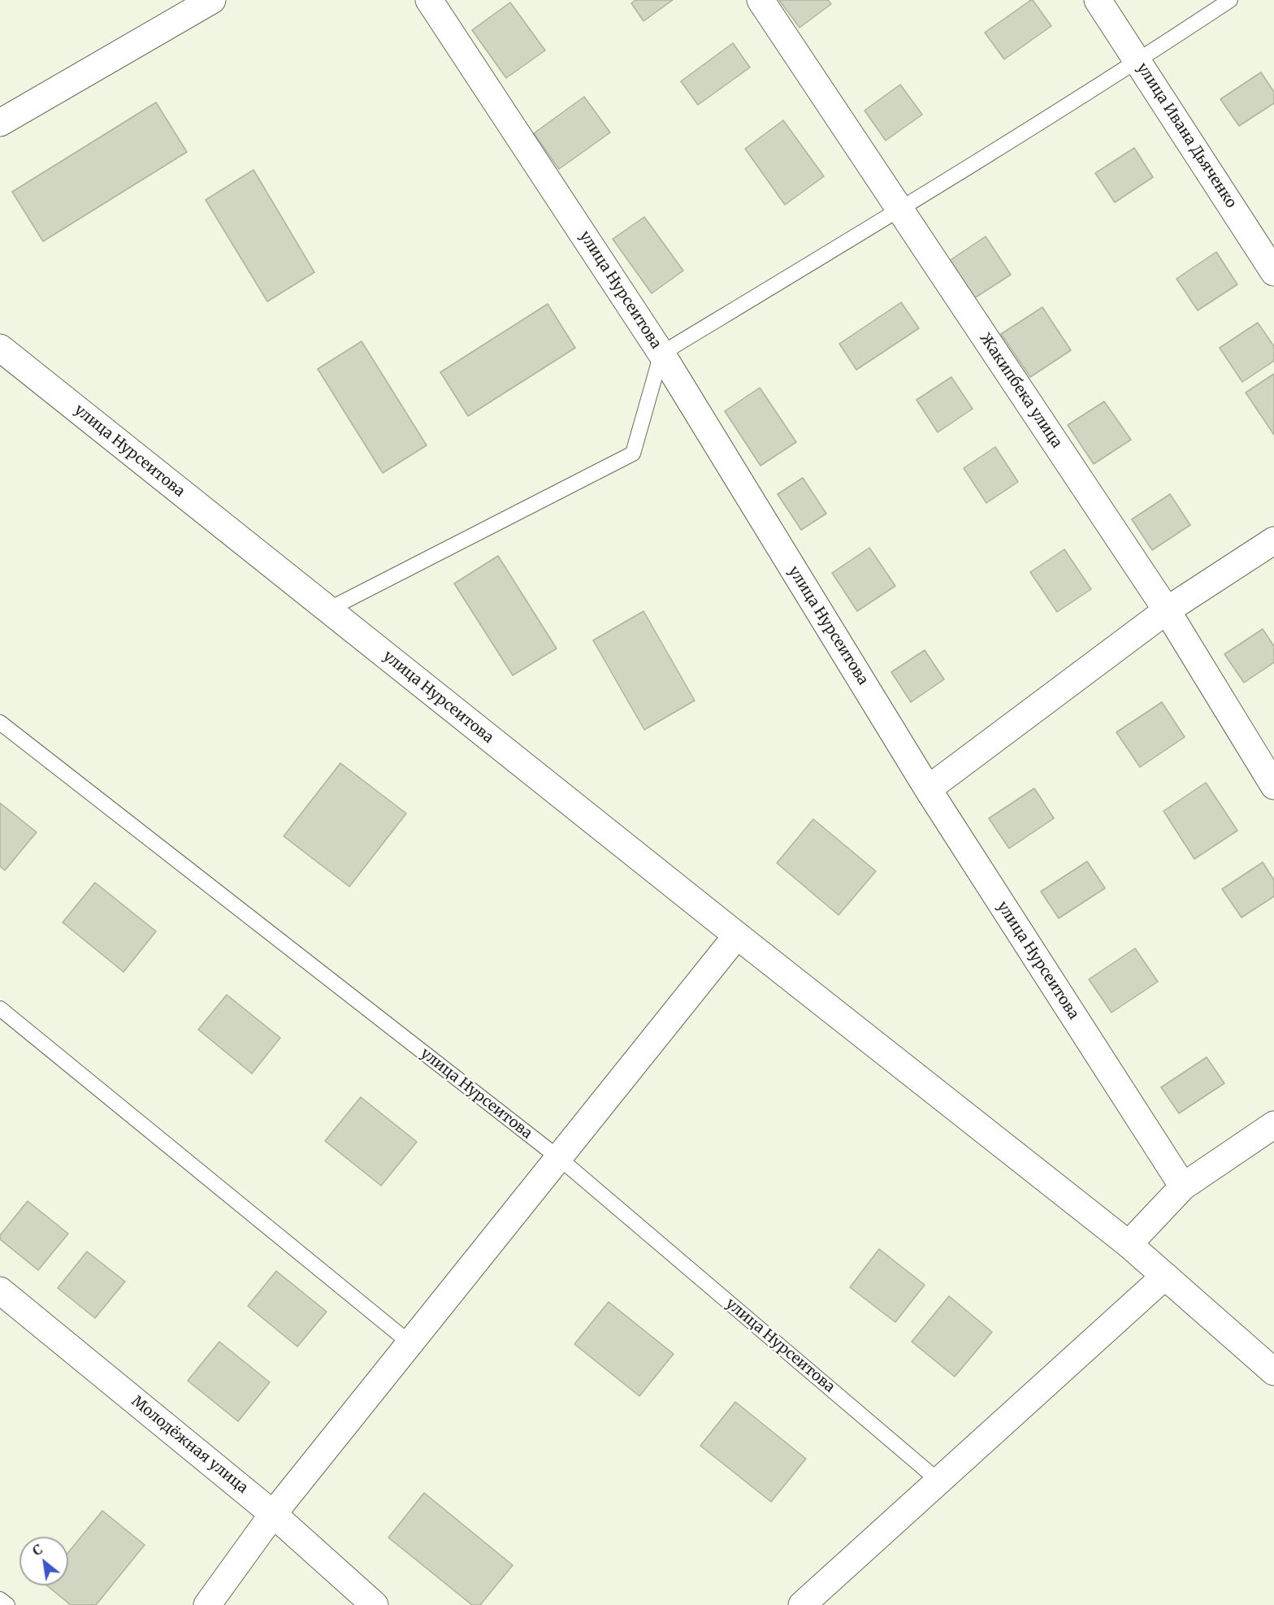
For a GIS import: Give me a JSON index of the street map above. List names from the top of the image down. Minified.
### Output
{"streets":{"street":["улица Ивана Дьяченко","улица Нурсеитова","Жакипбека улица","Молодёжная улица"]},"north":"top left"}
